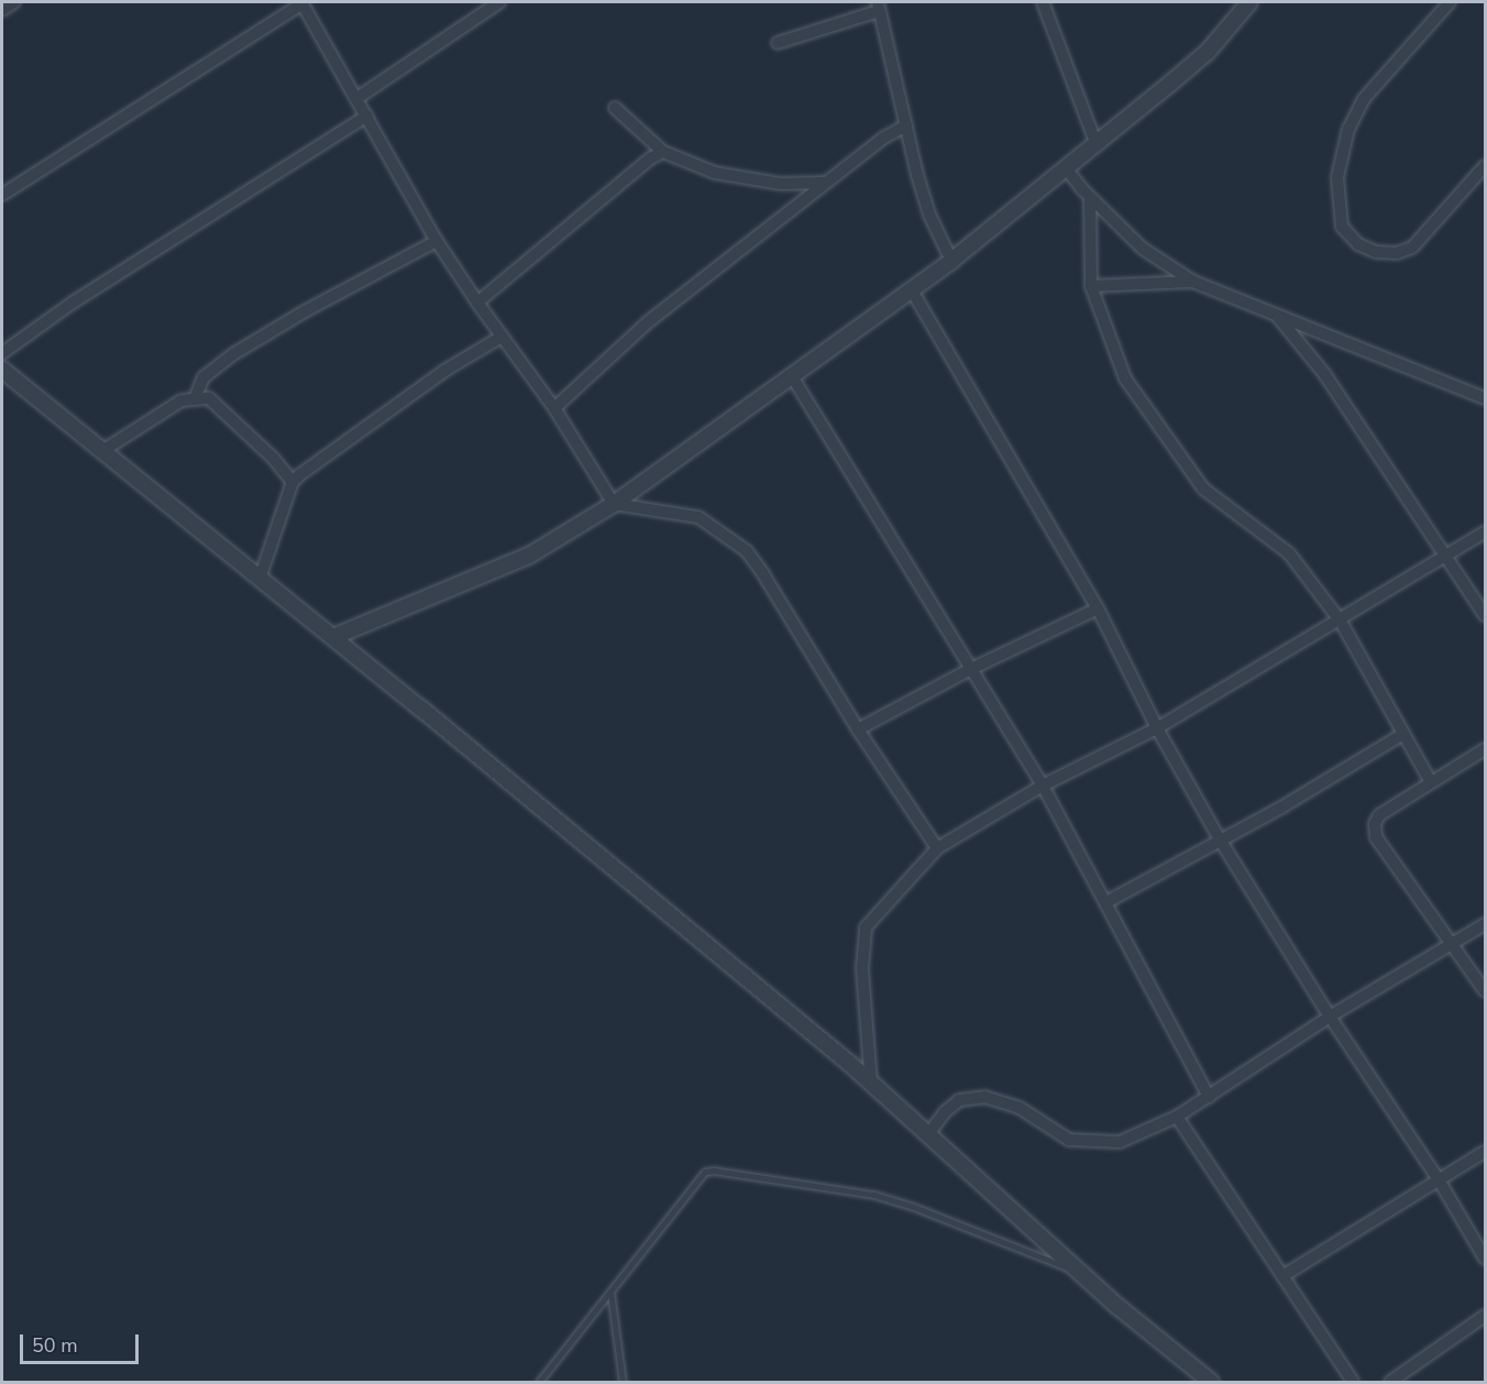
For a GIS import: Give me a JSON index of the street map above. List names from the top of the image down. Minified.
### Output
{"scale_bar":"50 m"}
